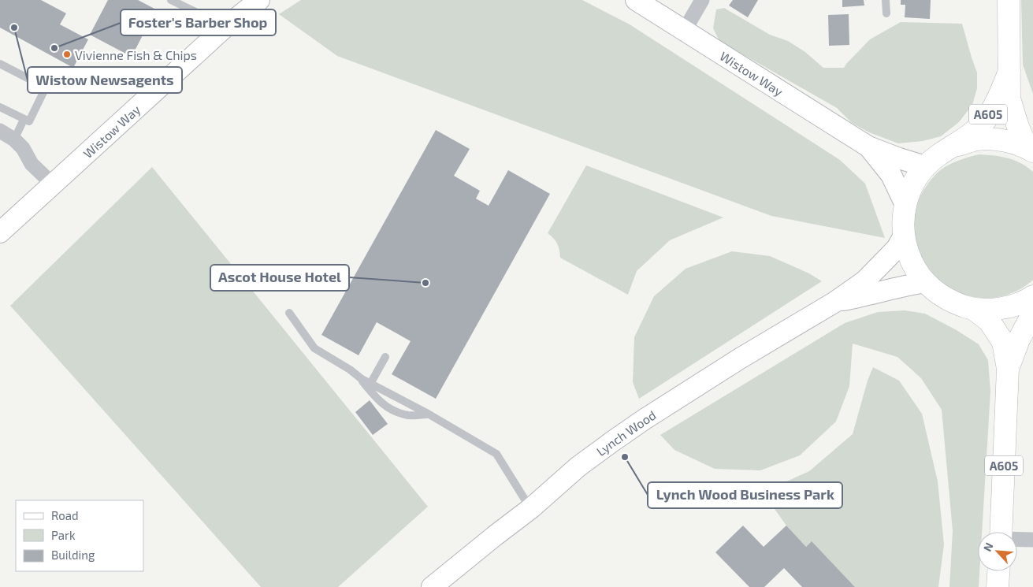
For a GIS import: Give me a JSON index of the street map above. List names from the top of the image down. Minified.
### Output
{"streets":{"main road":["A605"],"street":["Wistow Way","Lynch Wood"]},"places":["Wistow Newsagents","Foster's Barber Shop","Vivienne Fish & Chips","Ascot House Hotel","Lynch Wood Business Park"],"legend":["Road","Park","Building"],"north":"top left"}
